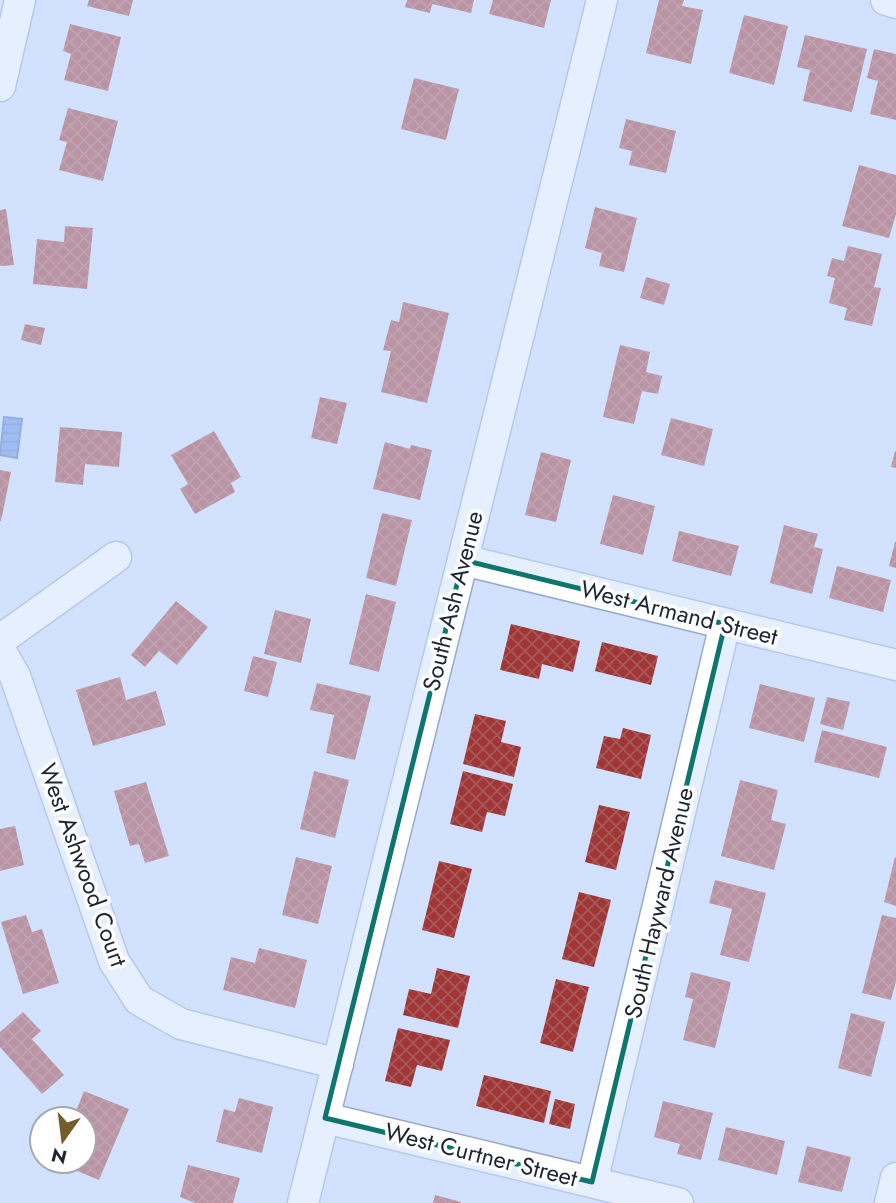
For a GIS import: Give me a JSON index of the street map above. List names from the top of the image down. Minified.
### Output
{"streets":{"street":["South Ash Avenue","West Armand Street","West Ashwood Court","South Hayward Avenue","West Curtner Street"]},"crossings":[["South Ash Avenue","West Armand Street"],["South Ash Avenue","West Ashwood Court"],["South Ash Avenue","West Curtner Street"],["West Armand Street","South Hayward Avenue"],["South Hayward Avenue","West Curtner Street"]],"north":"bottom"}
